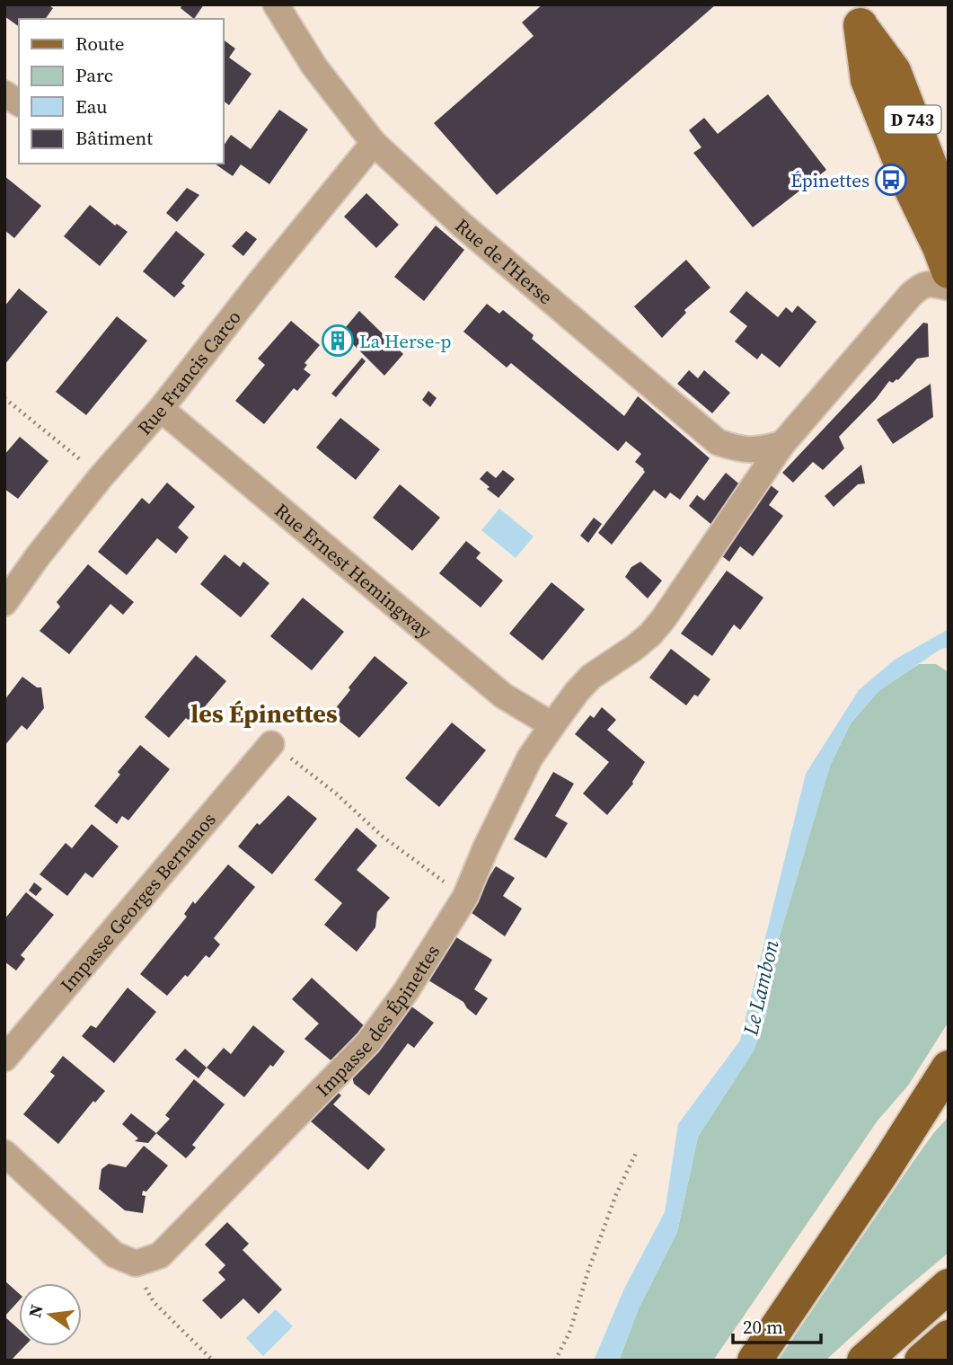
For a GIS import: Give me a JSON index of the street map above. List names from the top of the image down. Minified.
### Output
{"streets":{"main road":["D 743"],"street":["Rue de l'Herse","Rue Francis Carco","Rue Ernest Hemingway","Impasse Georges Bernanos","Impasse des Épinettes"]},"crossings":[["Rue de l'Herse","Rue Francis Carco"],["Rue Francis Carco","Rue Ernest Hemingway"],["Rue Ernest Hemingway","Impasse des Épinettes"]],"districts":["les Épinettes"],"water":["Le Lambon"],"places":{"bus stop":["Épinettes"],"building":["La Herse-p"]},"legend":["Route","Parc","Eau","Bâtiment"],"scale_bar":"20 m","north":"left"}
